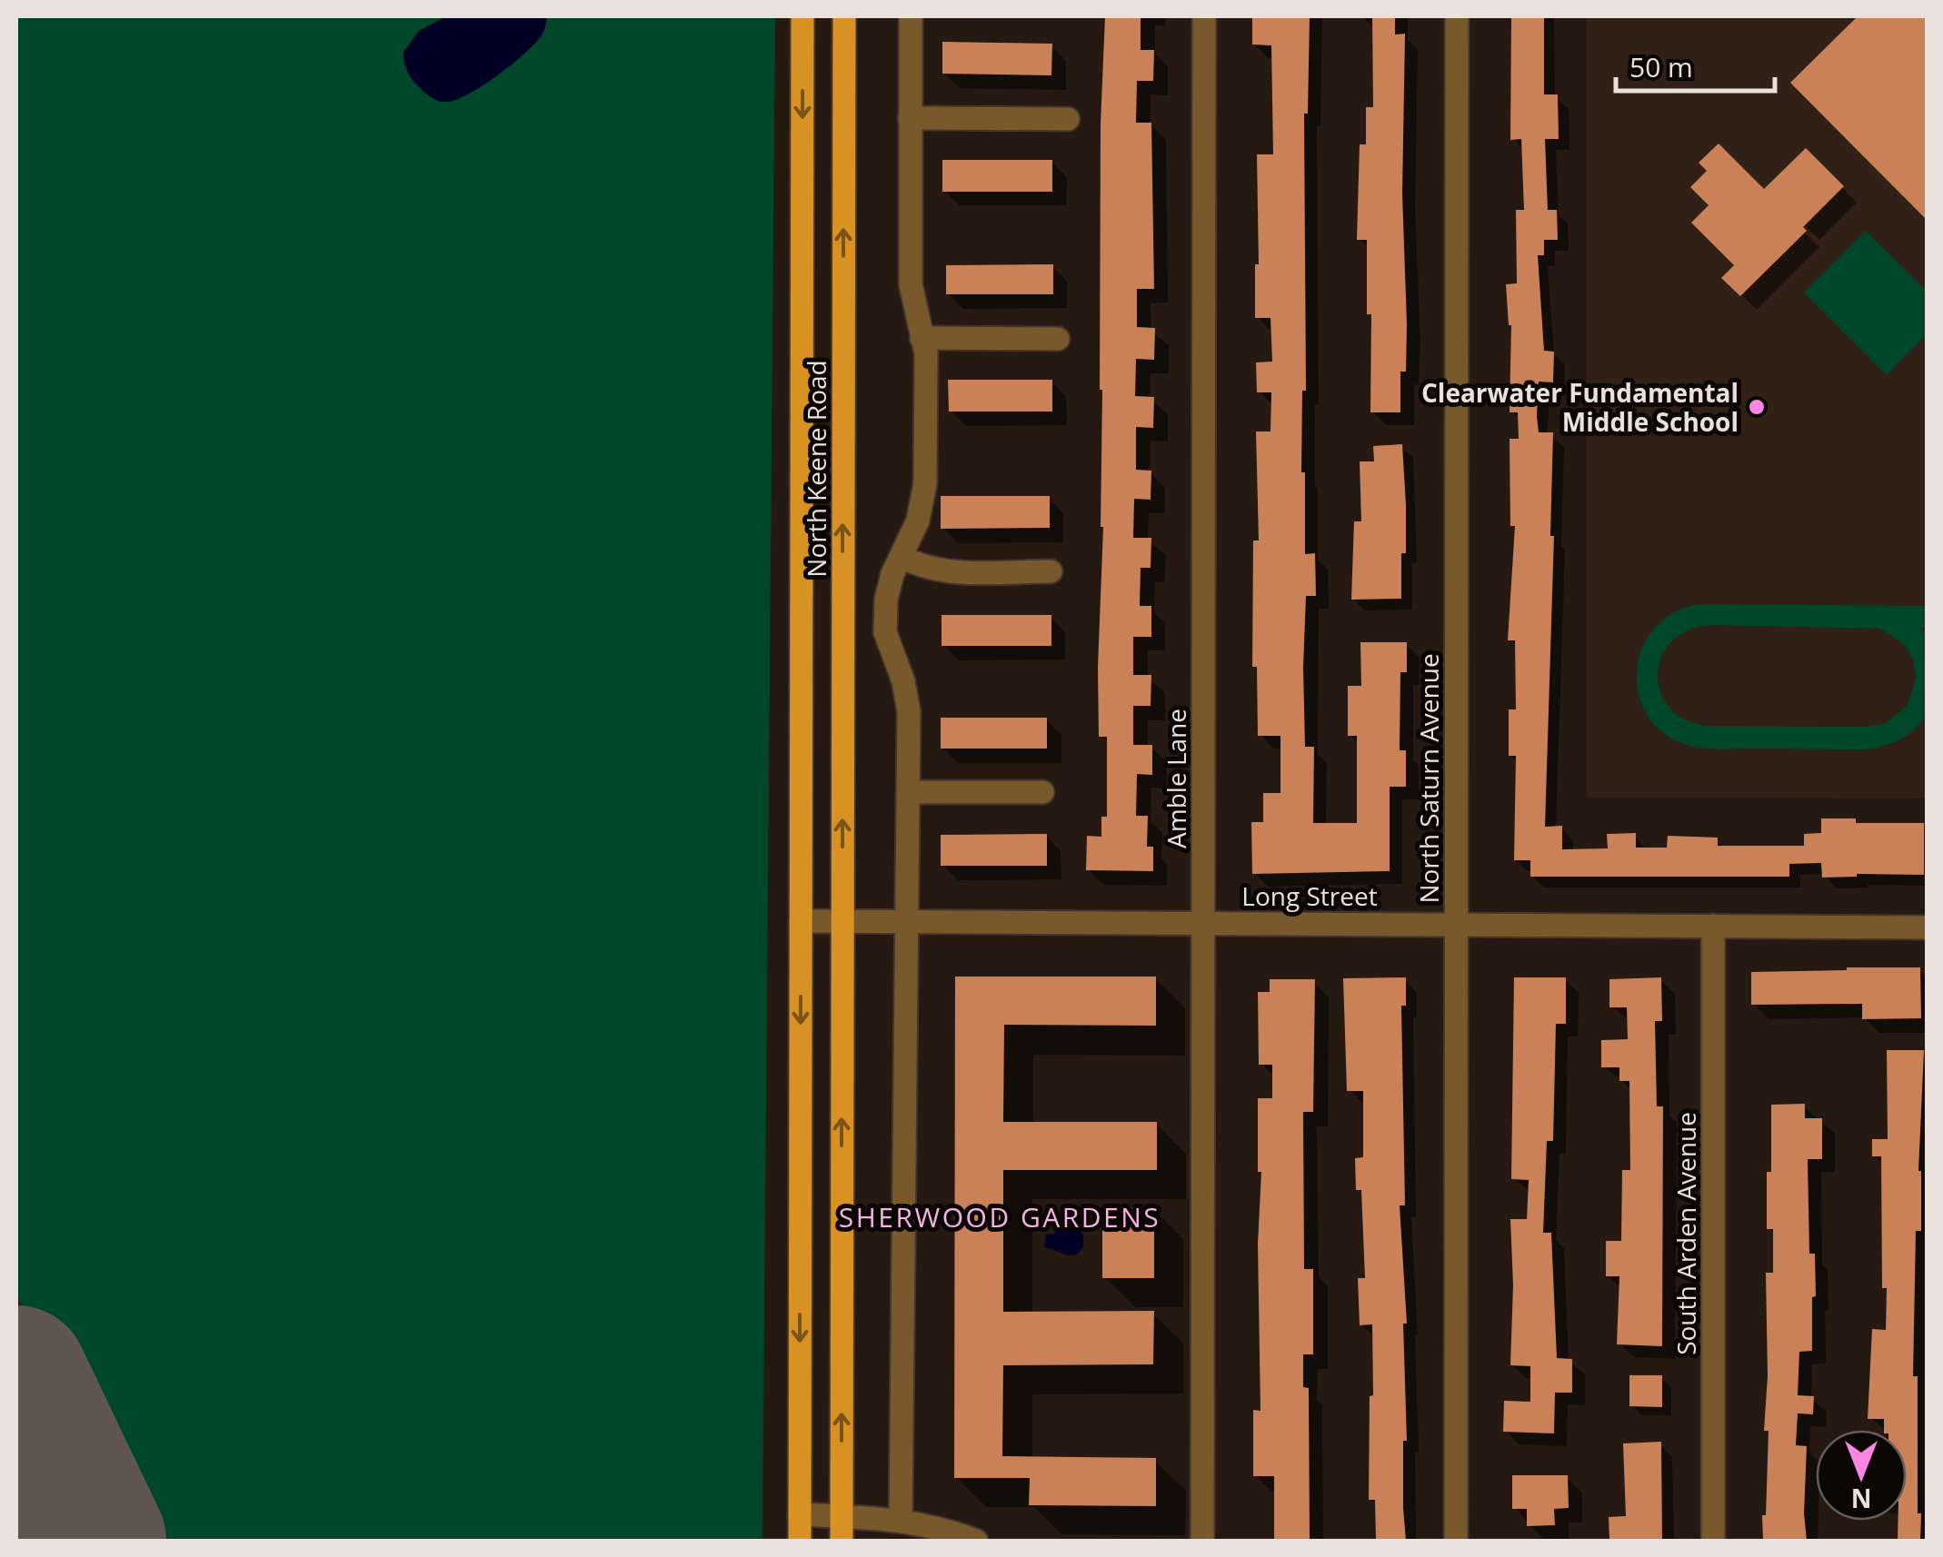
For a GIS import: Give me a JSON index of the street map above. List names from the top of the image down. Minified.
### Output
{"streets":{"main road":["North Keene Road"],"street":["Amble Lane","North Saturn Avenue","Long Street","South Arden Avenue"]},"crossings":[["North Keene Road","Long Street"],["Amble Lane","Long Street"],["North Saturn Avenue","Long Street"],["Long Street","South Arden Avenue"]],"districts":["SHERWOOD GARDENS"],"places":["Clearwater Fundamental Middle School"],"scale_bar":"50 m","north":"bottom"}
